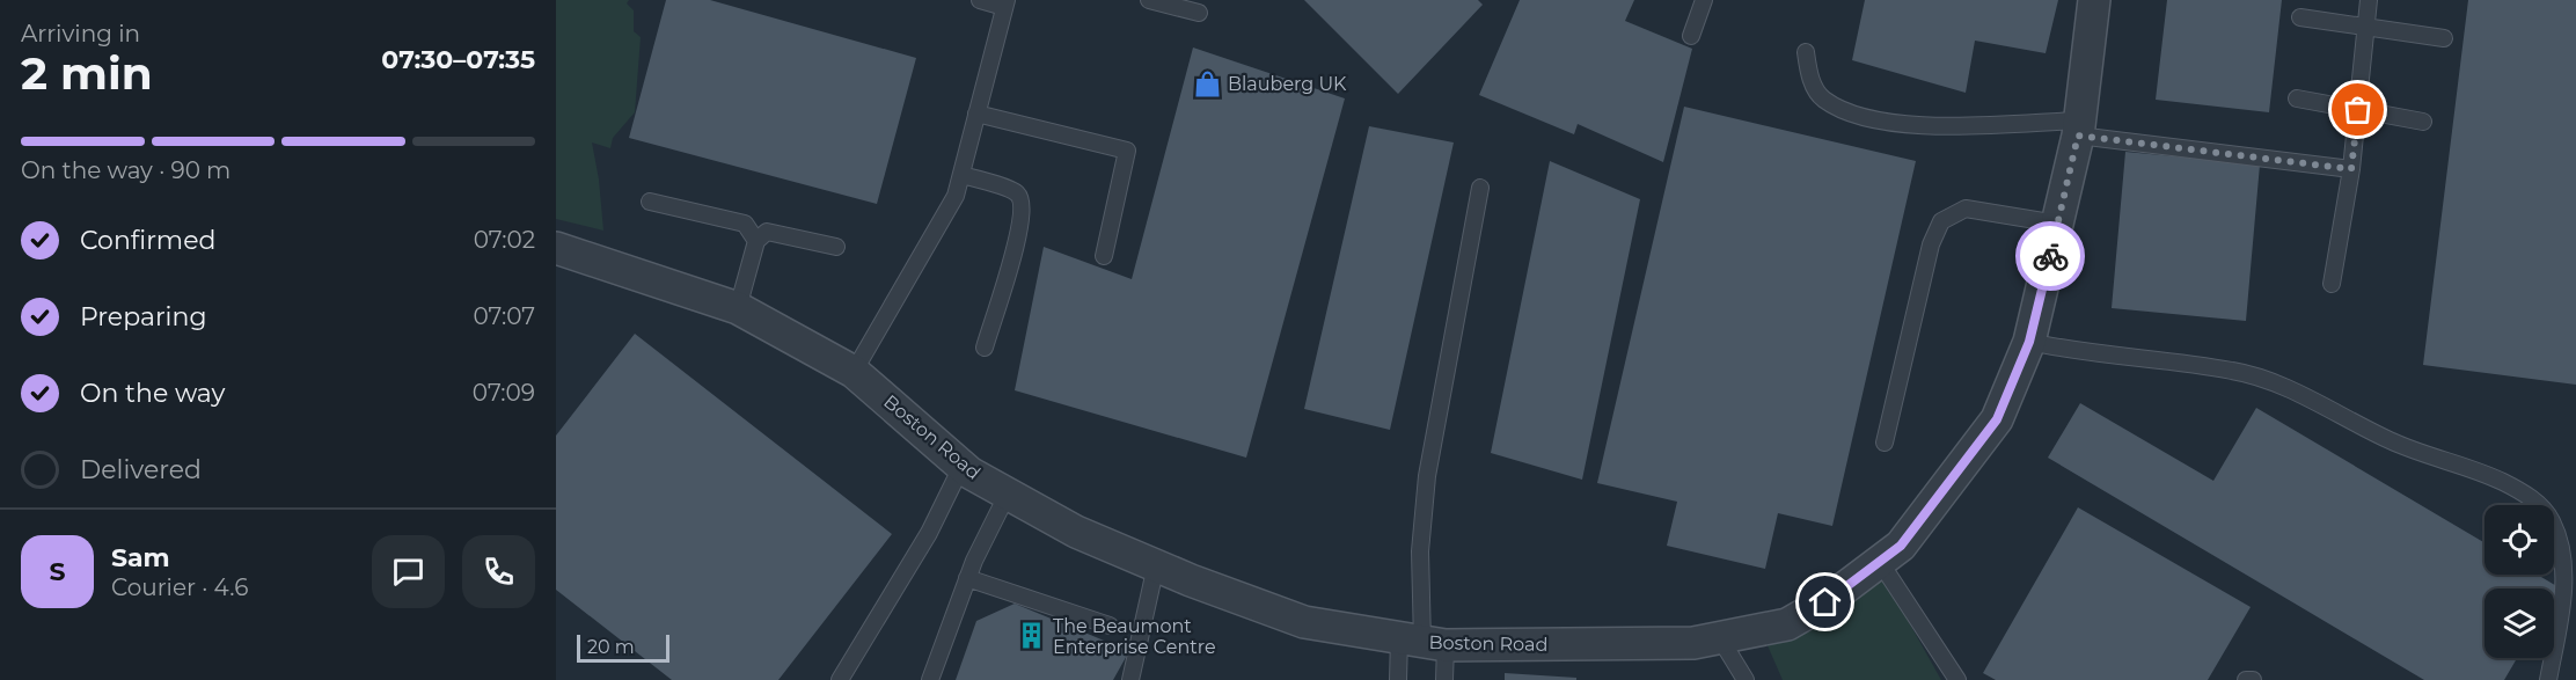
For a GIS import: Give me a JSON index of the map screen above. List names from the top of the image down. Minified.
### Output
{"streets":{"street":["Boston Road"]},"places":{"shop":["Blauberg UK"],"building":["The Beaumont Enterprise Centre"]},"scale_bar":"20 m","page":{"heading":["2 min","Arriving in","07:30–07:35"],"panel":["Sam","Courier · 4.6"],"bar":"On the way · 90 m","list":[["Confirmed","07:02"],["Preparing","07:07"],["On the way","07:09"],"Delivered"],"round":"S","scale":"20 m"}}
